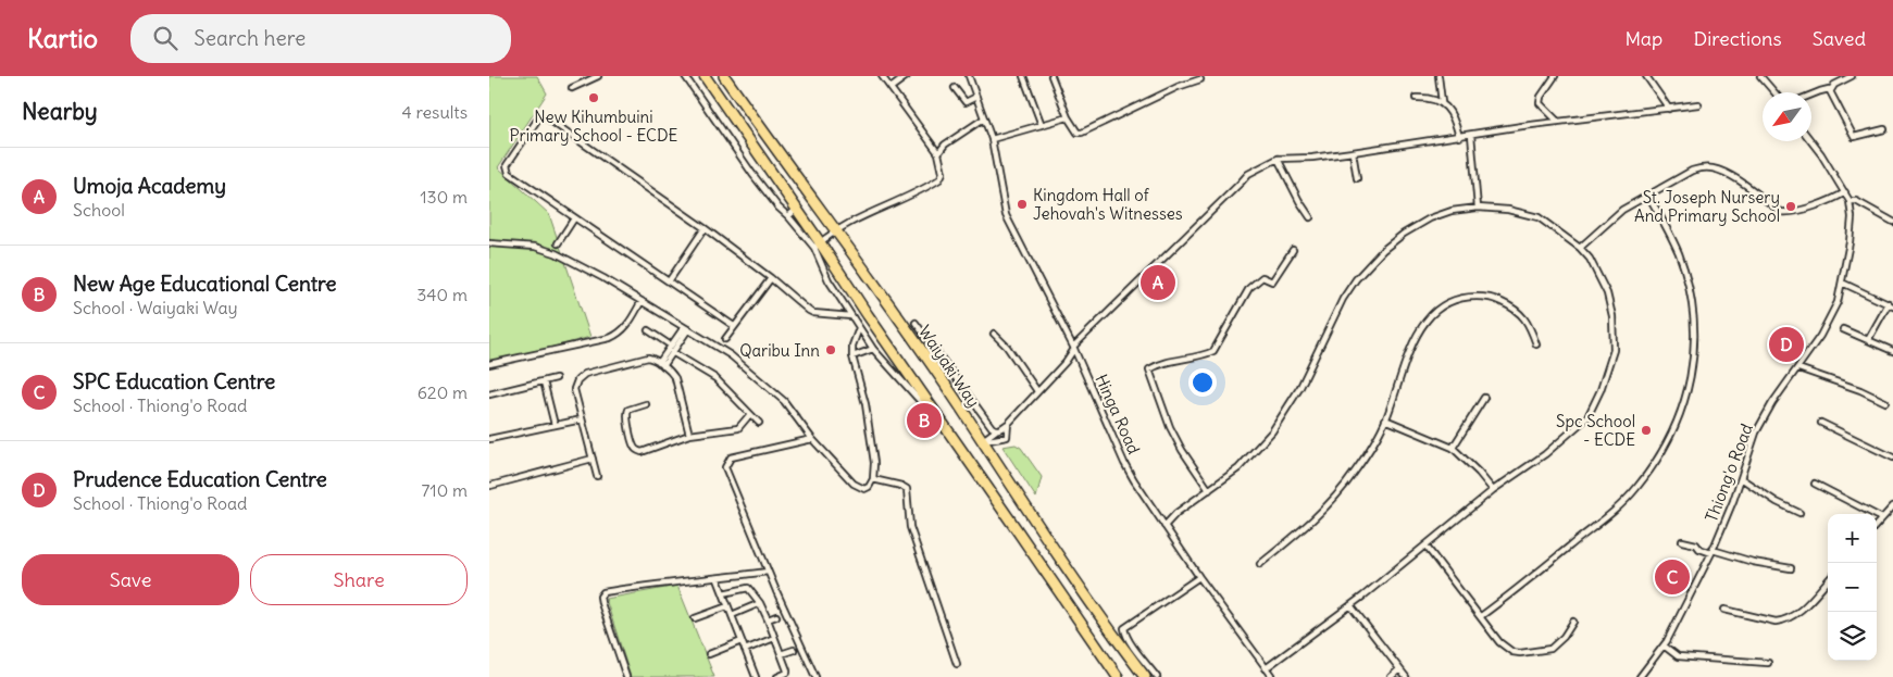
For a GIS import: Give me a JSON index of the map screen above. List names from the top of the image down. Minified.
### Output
{"streets":{"highway":["Waiyaki Way"],"street":["Hinga Road","Thiong'o Road"]},"places":["New Kihumbuini Primary School - ECDE","Kingdom Hall of Jehovah's Witnesses","St. Joseph Nursery And Primary School","Qaribu Inn","Spc School - ECDE"],"north":"bottom left","page":{"header":"Kartio","search":"Search here","nav":["Map","Directions","Saved"],"heading":["Nearby","4 results"],"list":[{"mark":"A","name":"Umoja Academy","note":"School","value":"130 m"},{"mark":"B","name":"New Age Educational Centre","note":"School · Waiyaki Way","value":"340 m"},{"mark":"C","name":"SPC Education Centre","note":"School · Thiong'o Road","value":"620 m"},{"mark":"D","name":"Prudence Education Centre","note":"School · Thiong'o Road","value":"710 m"}],"pins":["A","D","B","C"],"map_buttons":["+","−"],"buttons":["Save","Share"]}}
